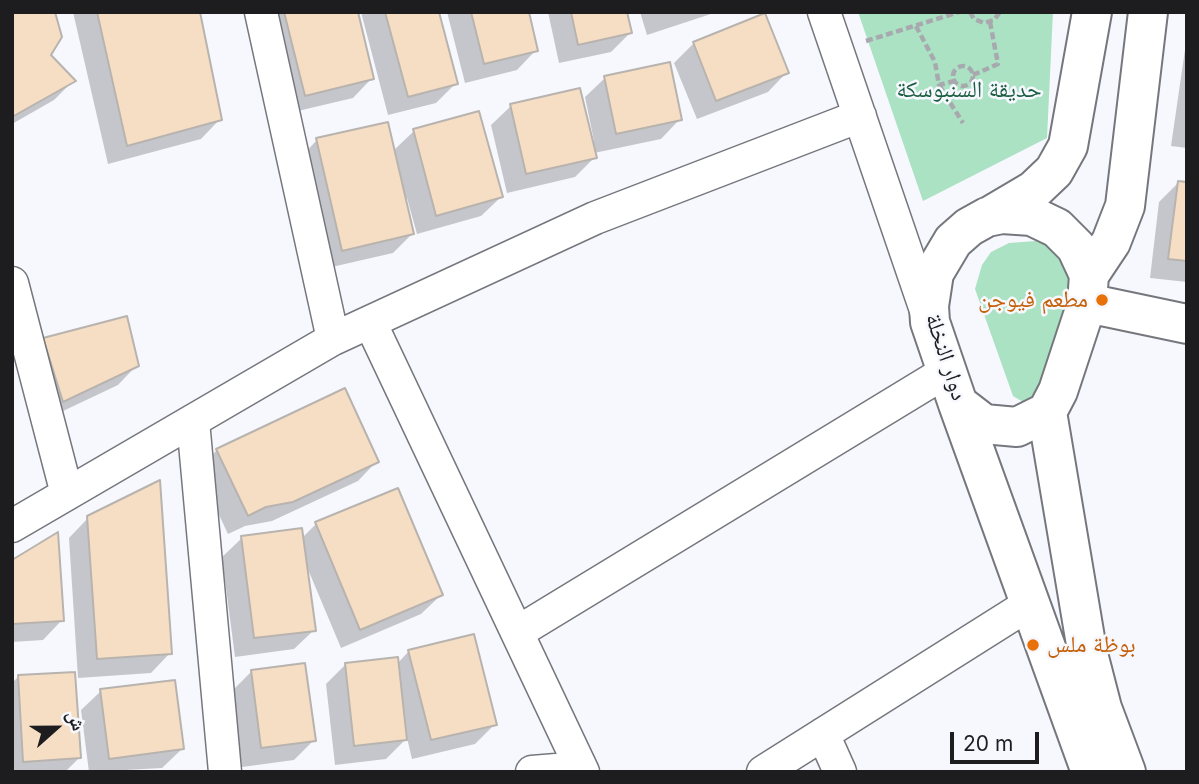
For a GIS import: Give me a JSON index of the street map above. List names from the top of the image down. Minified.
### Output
{"streets":{"street":["دوار النخلة"]},"parks":["حديقة السنبوسكة"],"places":["مطعم فيوجن","بوظة ملس"],"scale_bar":"20 m","north":"right"}
